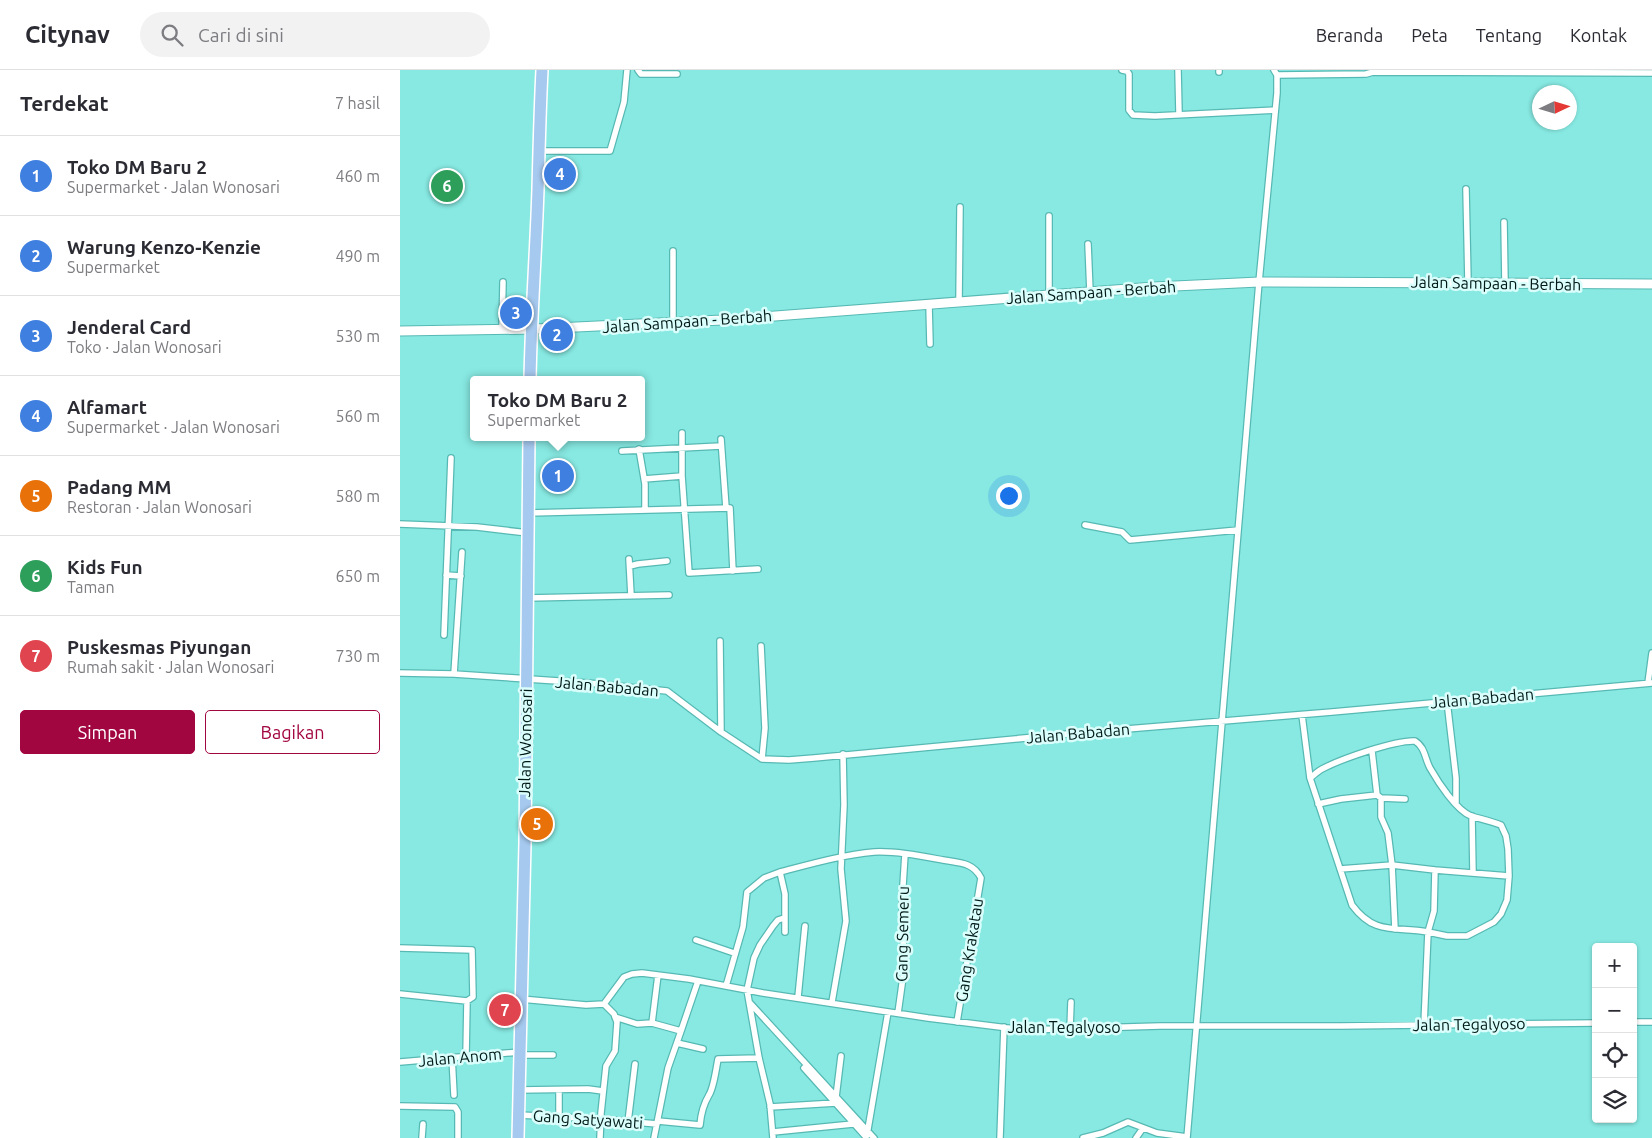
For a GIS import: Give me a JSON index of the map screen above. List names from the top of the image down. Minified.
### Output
{"streets":{"highway":["Jalan Wonosari"],"main road":["Jalan Sampaan - Berbah"],"street":["Jalan Babadan","Gang Semeru","Gang Krakatau","Jalan Tegalyoso","Jalan Anom","Gang Satyawati"]},"crossings":[["Jalan Babadan","Jalan Wonosari"],["Jalan Wonosari","Jalan Anom"],["Jalan Wonosari","Gang Satyawati"],["Gang Semeru","Gang Krakatau"],["Gang Semeru","Jalan Tegalyoso"],["Gang Krakatau","Jalan Tegalyoso"]],"north":"right","page":{"header":"Citynav","search":"Cari di sini","nav":["Beranda","Peta","Tentang","Kontak"],"heading":["Terdekat","7 hasil"],"list":[{"mark":"1","name":"Toko DM Baru 2","note":"Supermarket · Jalan Wonosari","value":"460 m"},{"mark":"2","name":"Warung Kenzo-Kenzie","note":"Supermarket","value":"490 m"},{"mark":"3","name":"Jenderal Card","note":"Toko · Jalan Wonosari","value":"530 m"},{"mark":"4","name":"Alfamart","note":"Supermarket · Jalan Wonosari","value":"560 m"},{"mark":"5","name":"Padang MM","note":"Restoran · Jalan Wonosari","value":"580 m"},{"mark":"6","name":"Kids Fun","note":"Taman","value":"650 m"},{"mark":"7","name":"Puskesmas Piyungan","note":"Rumah sakit · Jalan Wonosari","value":"730 m"}],"pins":["4","6","3","2","1","5","7"],"popup":["Toko DM Baru 2","Supermarket"],"buttons":["Simpan","Bagikan"],"map_buttons":["+","−"]}}
